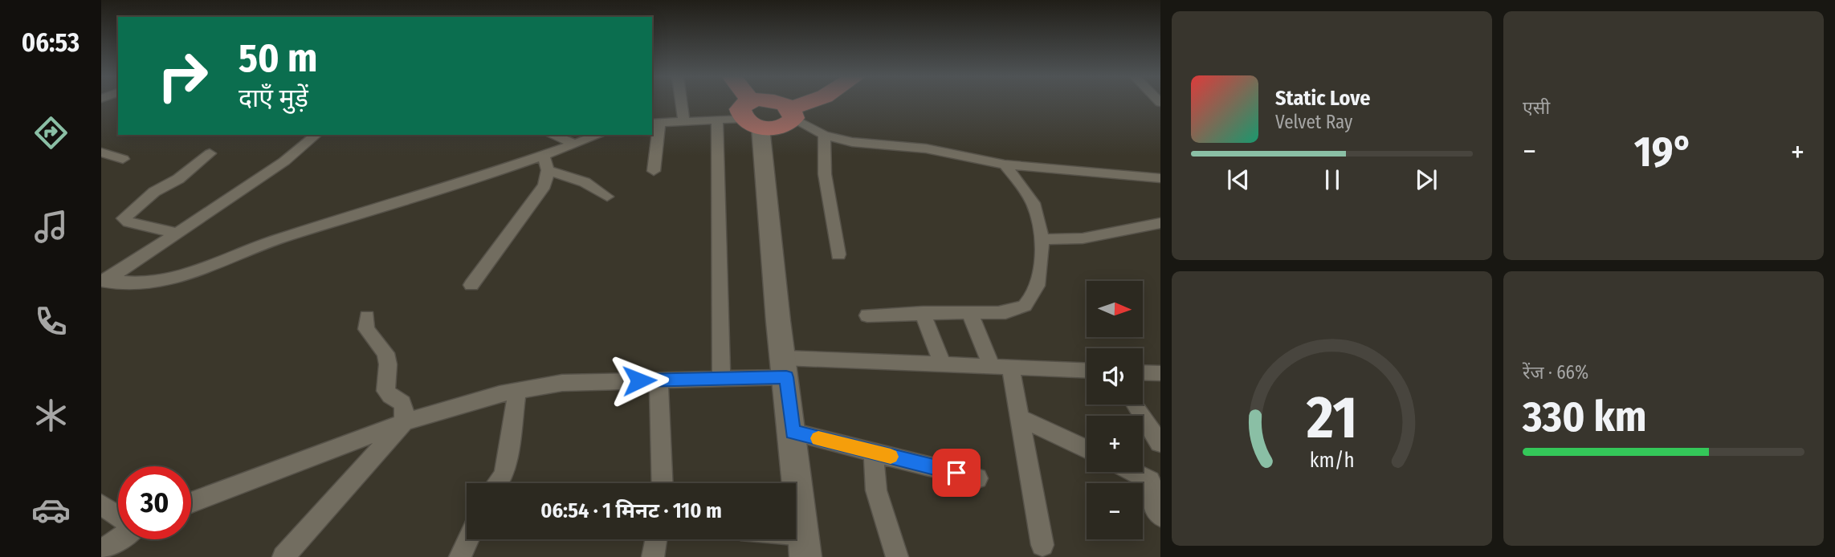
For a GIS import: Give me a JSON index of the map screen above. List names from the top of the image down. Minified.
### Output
{"north":"right","page":{"tabs":"06:53","tile":["एसी",["रेंज · 66%","330 km"]],"turn":["50 m","दाएँ मुड़ें"],"song":["Static Love","Velvet Ray"],"heat":["−","19°","+"],"map_buttons":["+","−"],"limit":"30","trip":"06:54 · 1 मिनट · 110 m","gauge":["21","km/h"]}}
